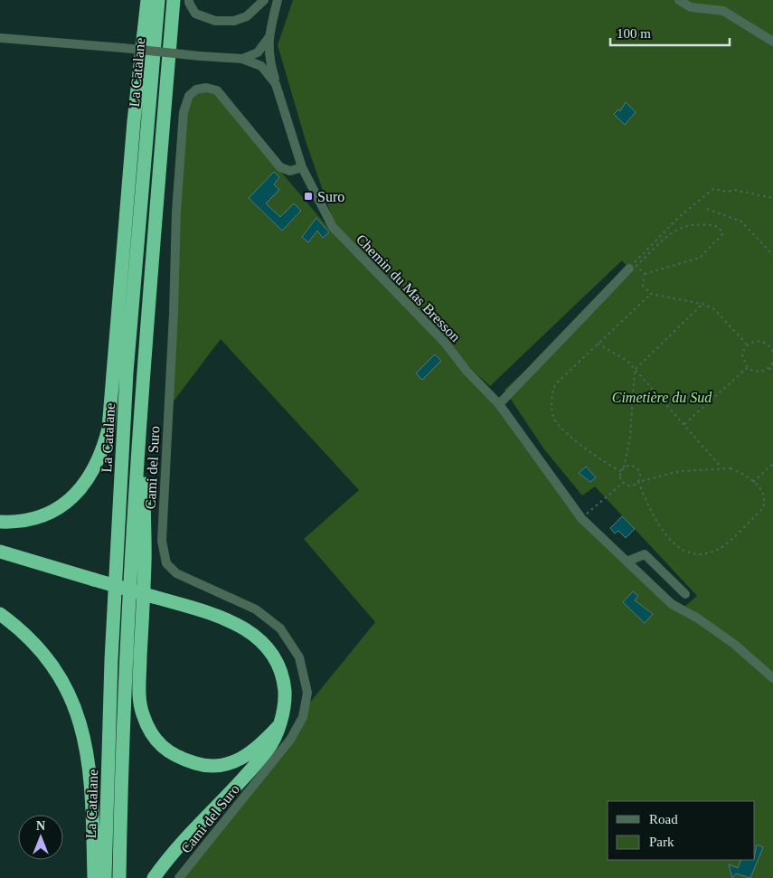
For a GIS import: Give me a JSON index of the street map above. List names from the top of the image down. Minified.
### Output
{"streets":{"highway":["La Catalane"],"street":["Chemin du Mas Bresson","Cami del Suro"]},"crossings":[["Chemin du Mas Bresson","Cami del Suro"]],"parks":["Cimetière du Sud"],"places":{"transit":["Suro"]},"legend":["Road","Park"],"scale_bar":"100 m","north":"top"}
